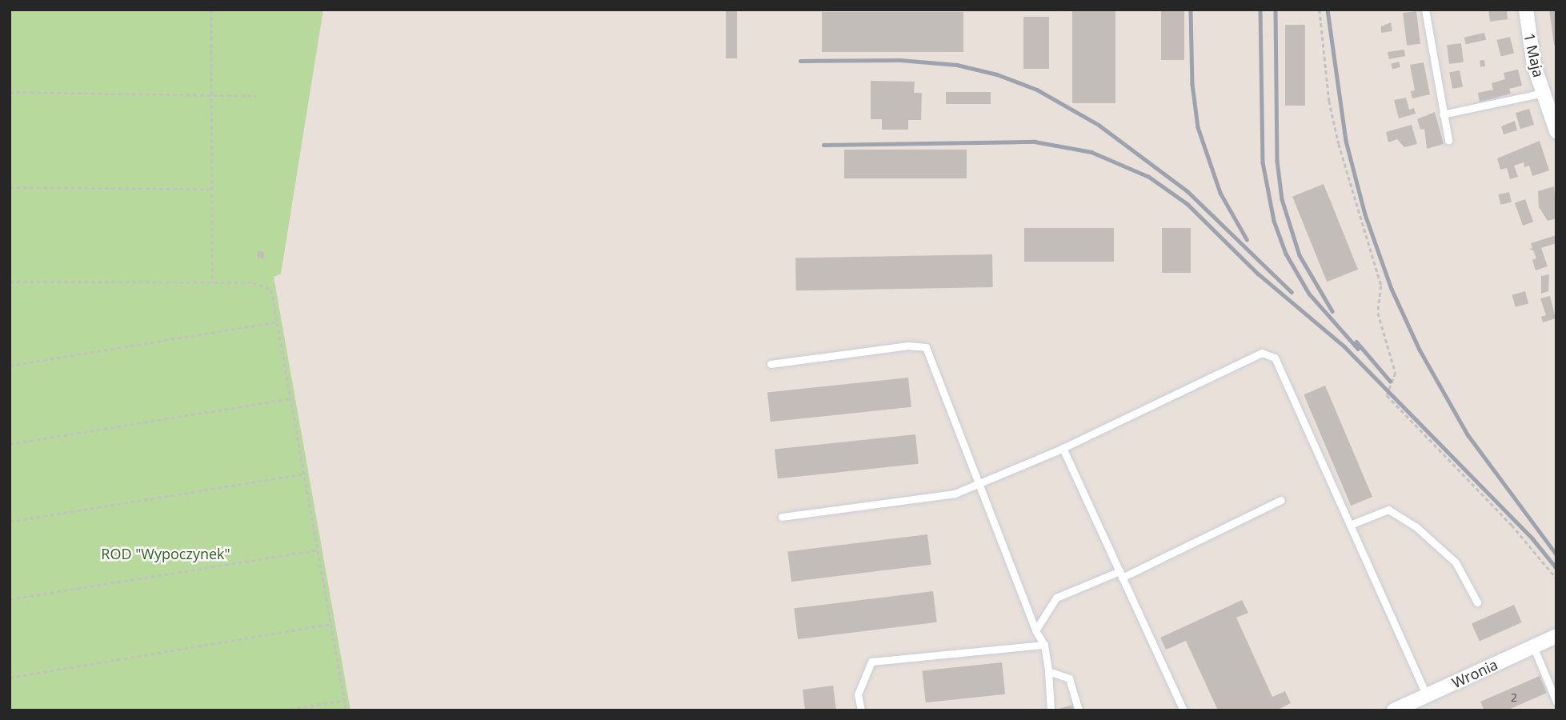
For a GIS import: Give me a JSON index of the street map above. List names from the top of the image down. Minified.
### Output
{"streets":{"street":["1 Maja","Wronia"]},"parks":["ROD \"Wypoczynek\""],"house_numbers":["2"]}
